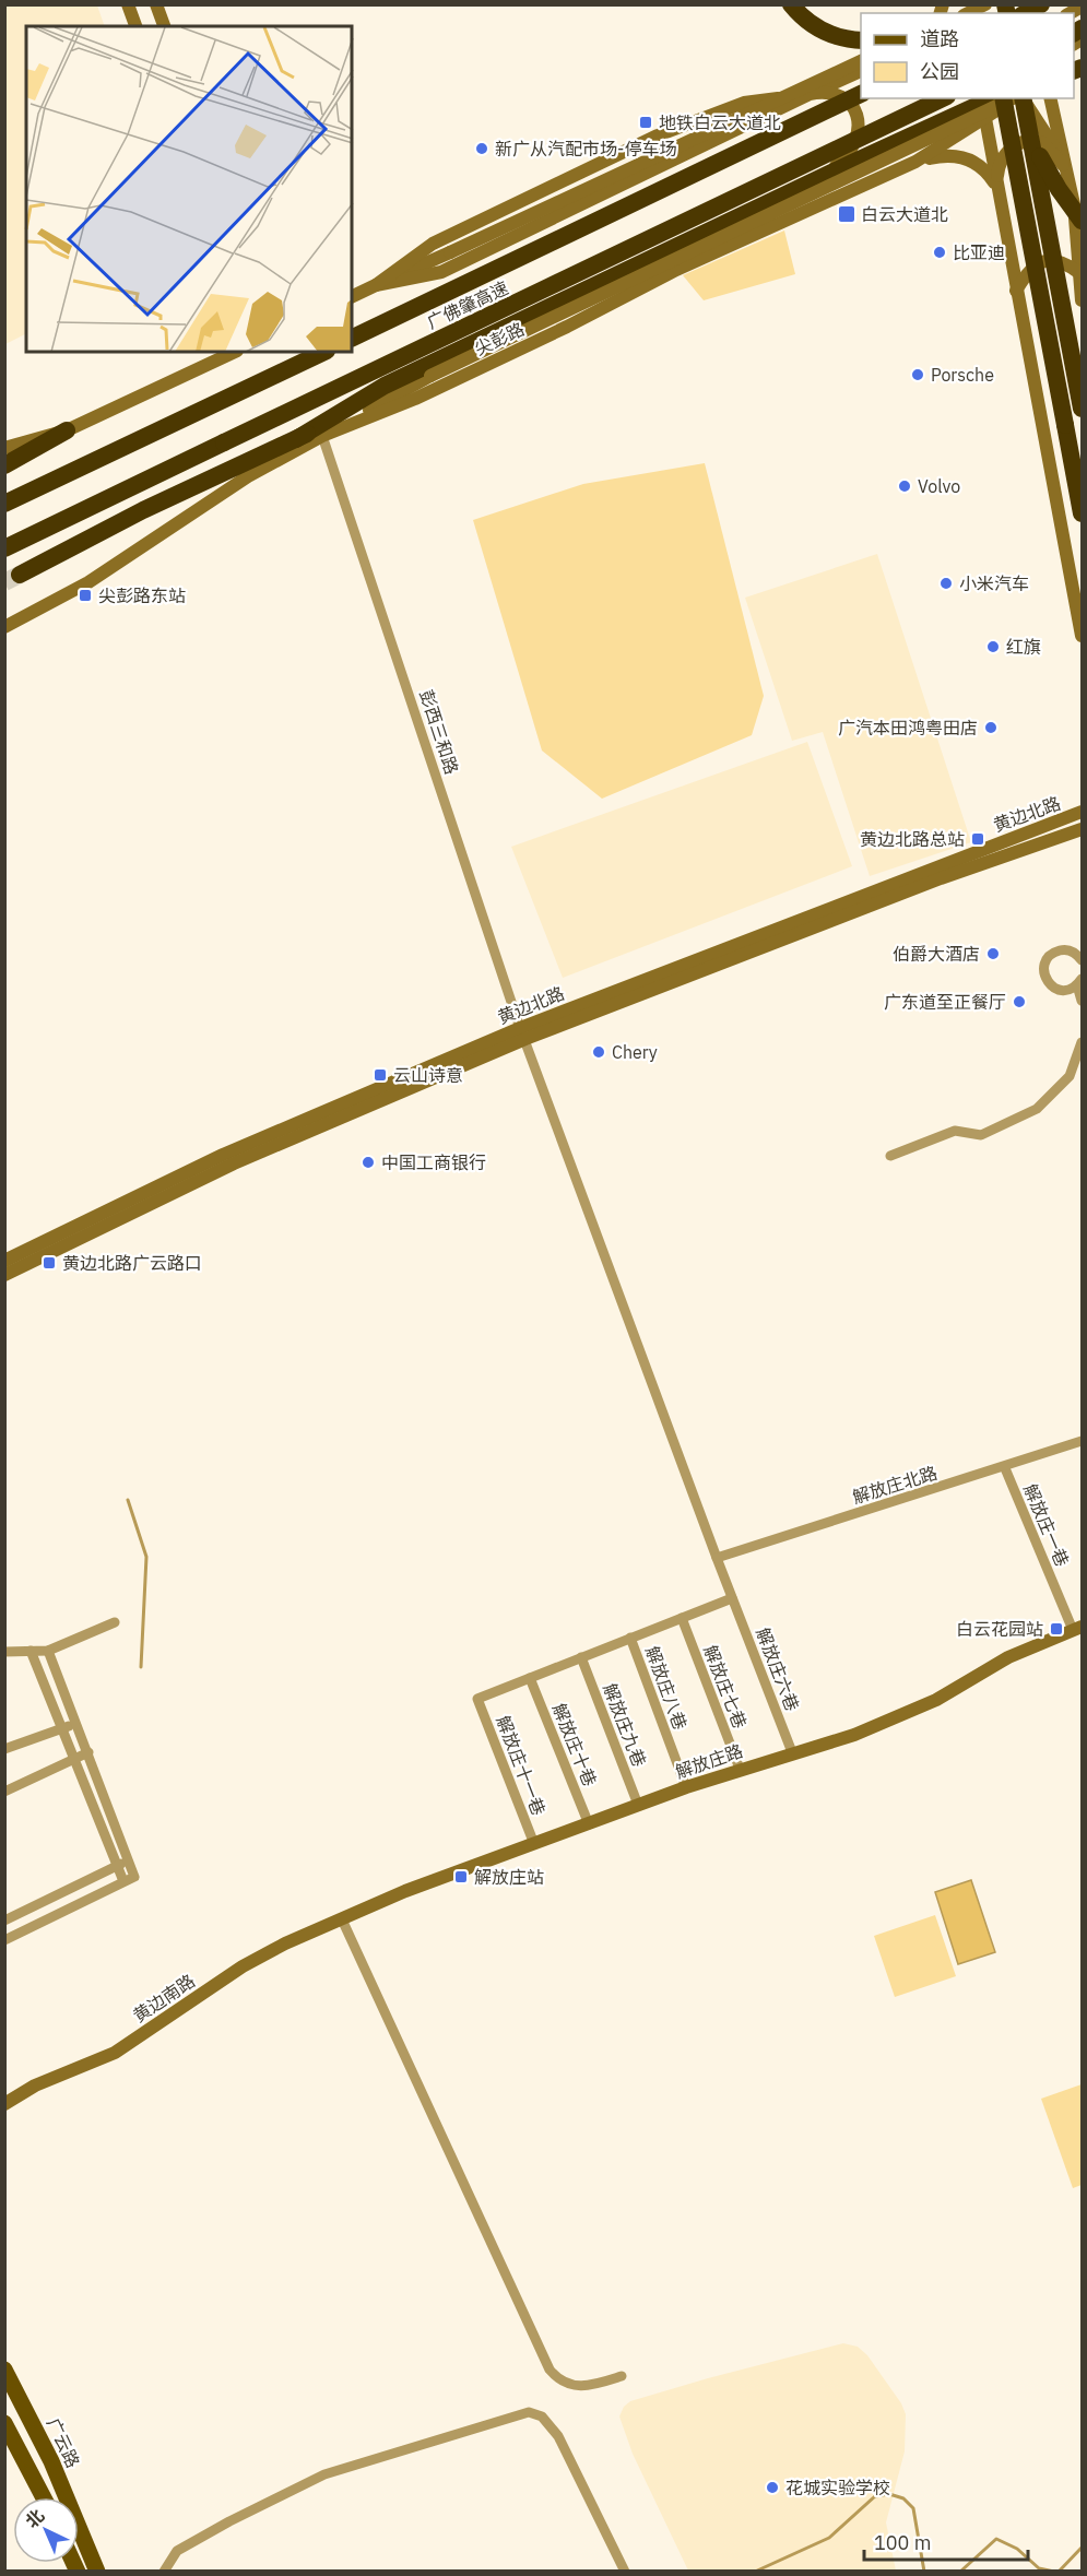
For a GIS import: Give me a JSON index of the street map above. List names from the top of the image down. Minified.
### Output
{"streets":{"highway":["广佛肇高速"],"main road":["广云路"],"street":["尖彭路","彭西三和路","黄边北路","解放庄北路","解放庄一巷","解放庄六巷","解放庄七巷","解放庄八巷","解放庄九巷","解放庄十巷","解放庄路","解放庄十一巷","黄边南路"]},"crossings":[["尖彭路","彭西三和路"],["彭西三和路","黄边北路"],["彭西三和路","解放庄北路"],["彭西三和路","解放庄六巷"],["解放庄北路","解放庄一巷"],["解放庄北路","解放庄六巷"],["解放庄一巷","解放庄路"],["解放庄六巷","解放庄路"],["解放庄七巷","解放庄路"],["解放庄八巷","解放庄路"],["解放庄九巷","解放庄路"],["解放庄十巷","解放庄路"],["解放庄十巷","解放庄十一巷"],["解放庄路","解放庄十一巷"],["解放庄路","黄边南路"]],"places":{"transit":["地铁白云大道北","白云大道北","尖彭路东站","黄边北路总站","云山诗意","黄边北路广云路口","白云花园站","解放庄站"],"other":["新广从汽配市场-停车场","比亚迪","Porsche","Volvo","小米汽车","红旗","广汽本田鸿粤田店","伯爵大酒店","广东道至正餐厅","Chery","中国工商银行","花城实验学校"]},"legend":["道路","公园"],"scale_bar":"100 m","north":"top left"}
